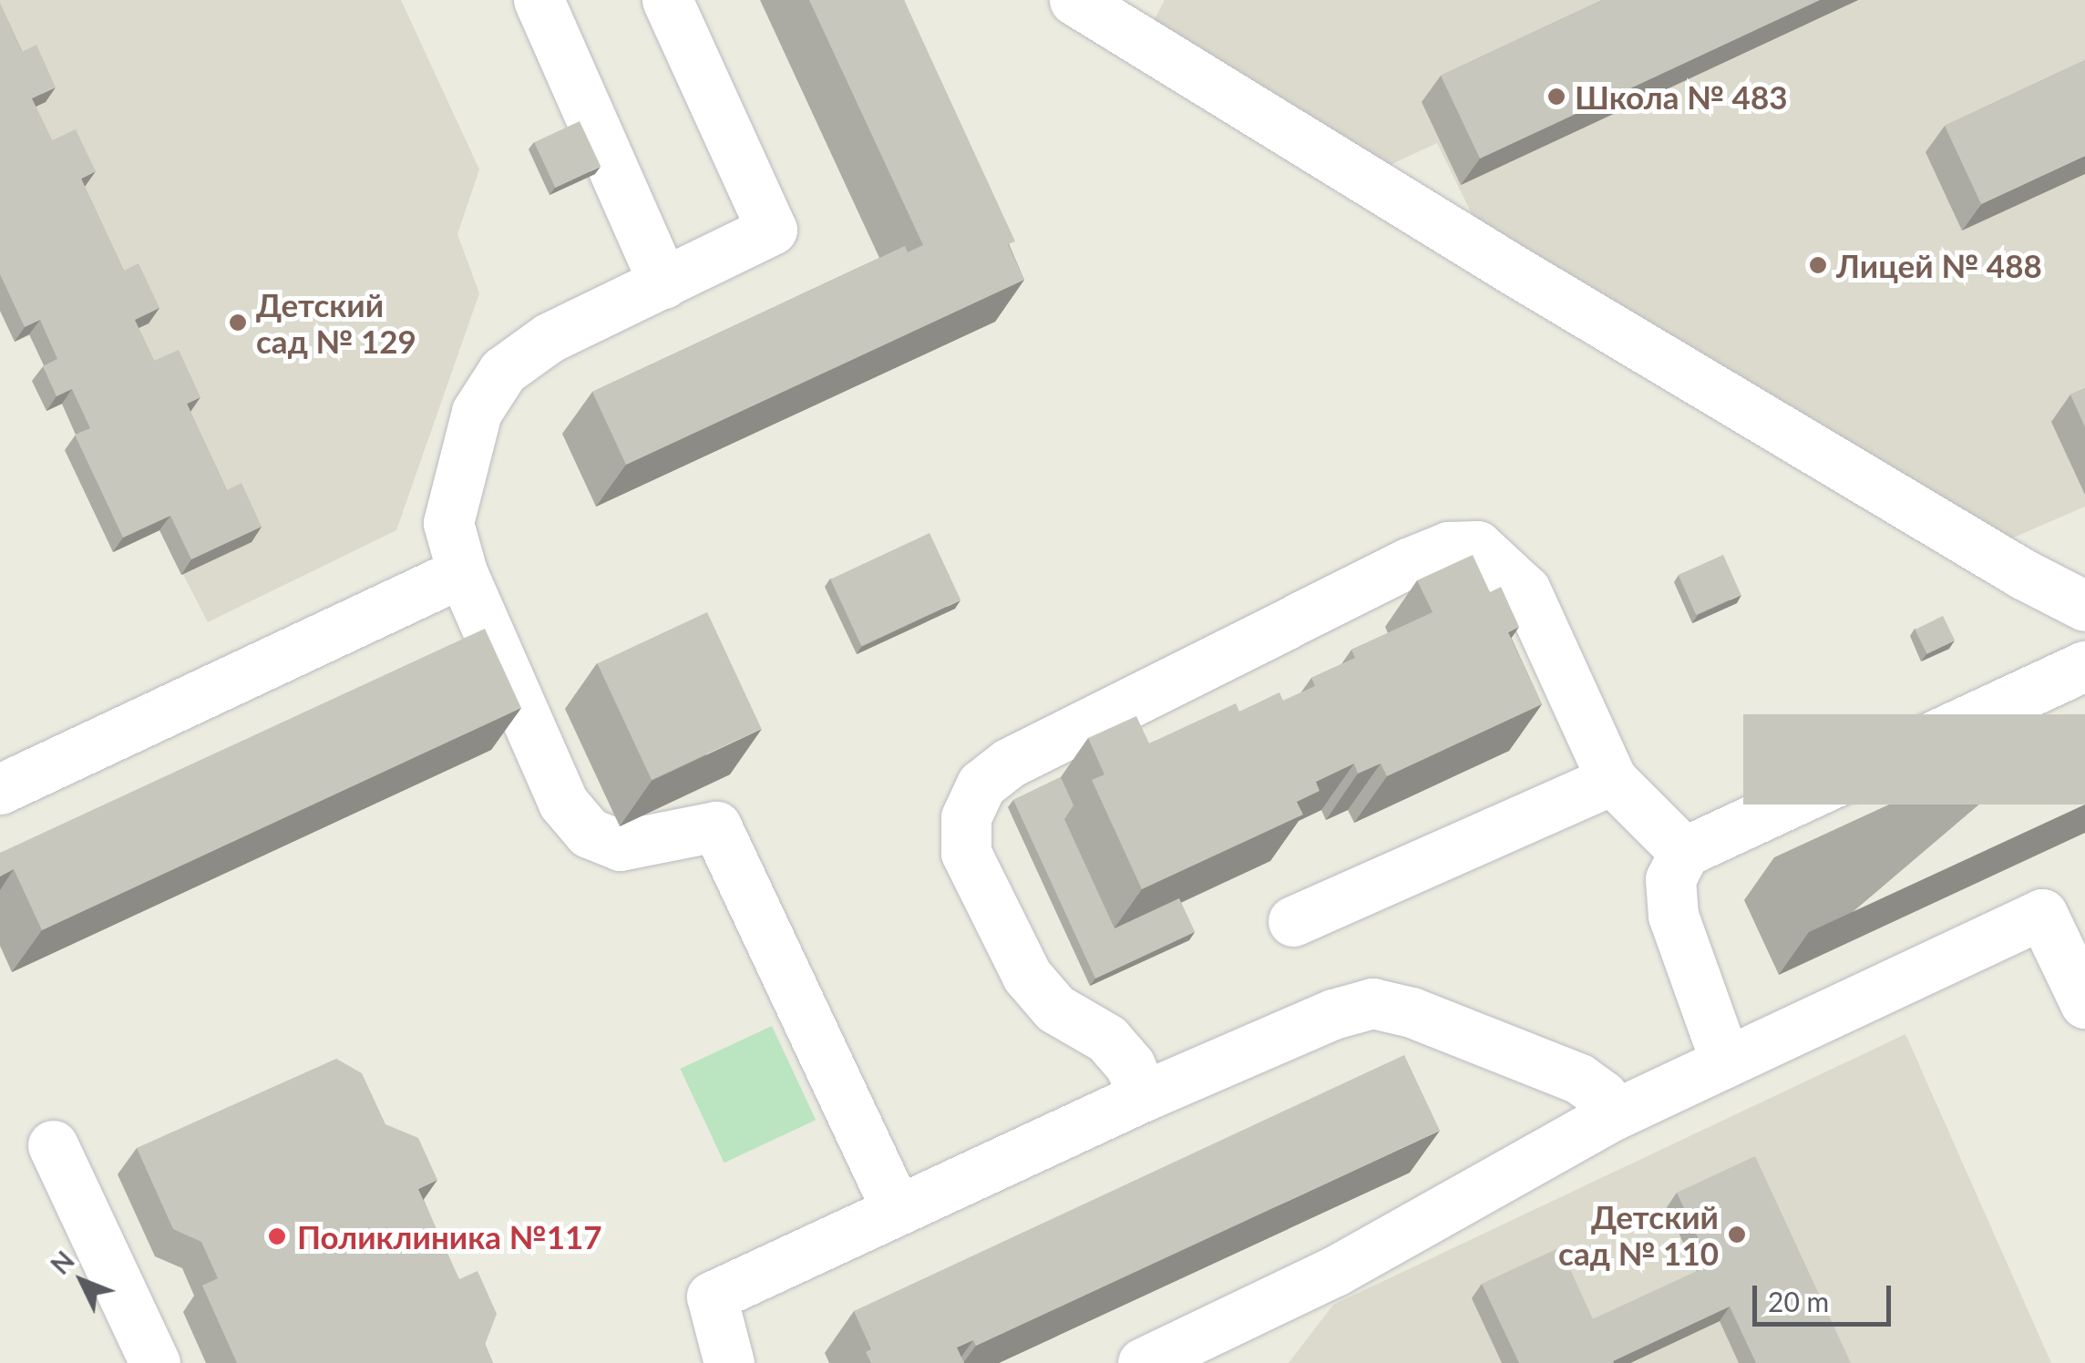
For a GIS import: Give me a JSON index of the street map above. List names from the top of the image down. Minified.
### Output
{"places":["Школа № 483","Лицей № 488","Детский сад № 129","Детский сад № 110","Поликлиника №117"],"scale_bar":"20 m","north":"top left"}
